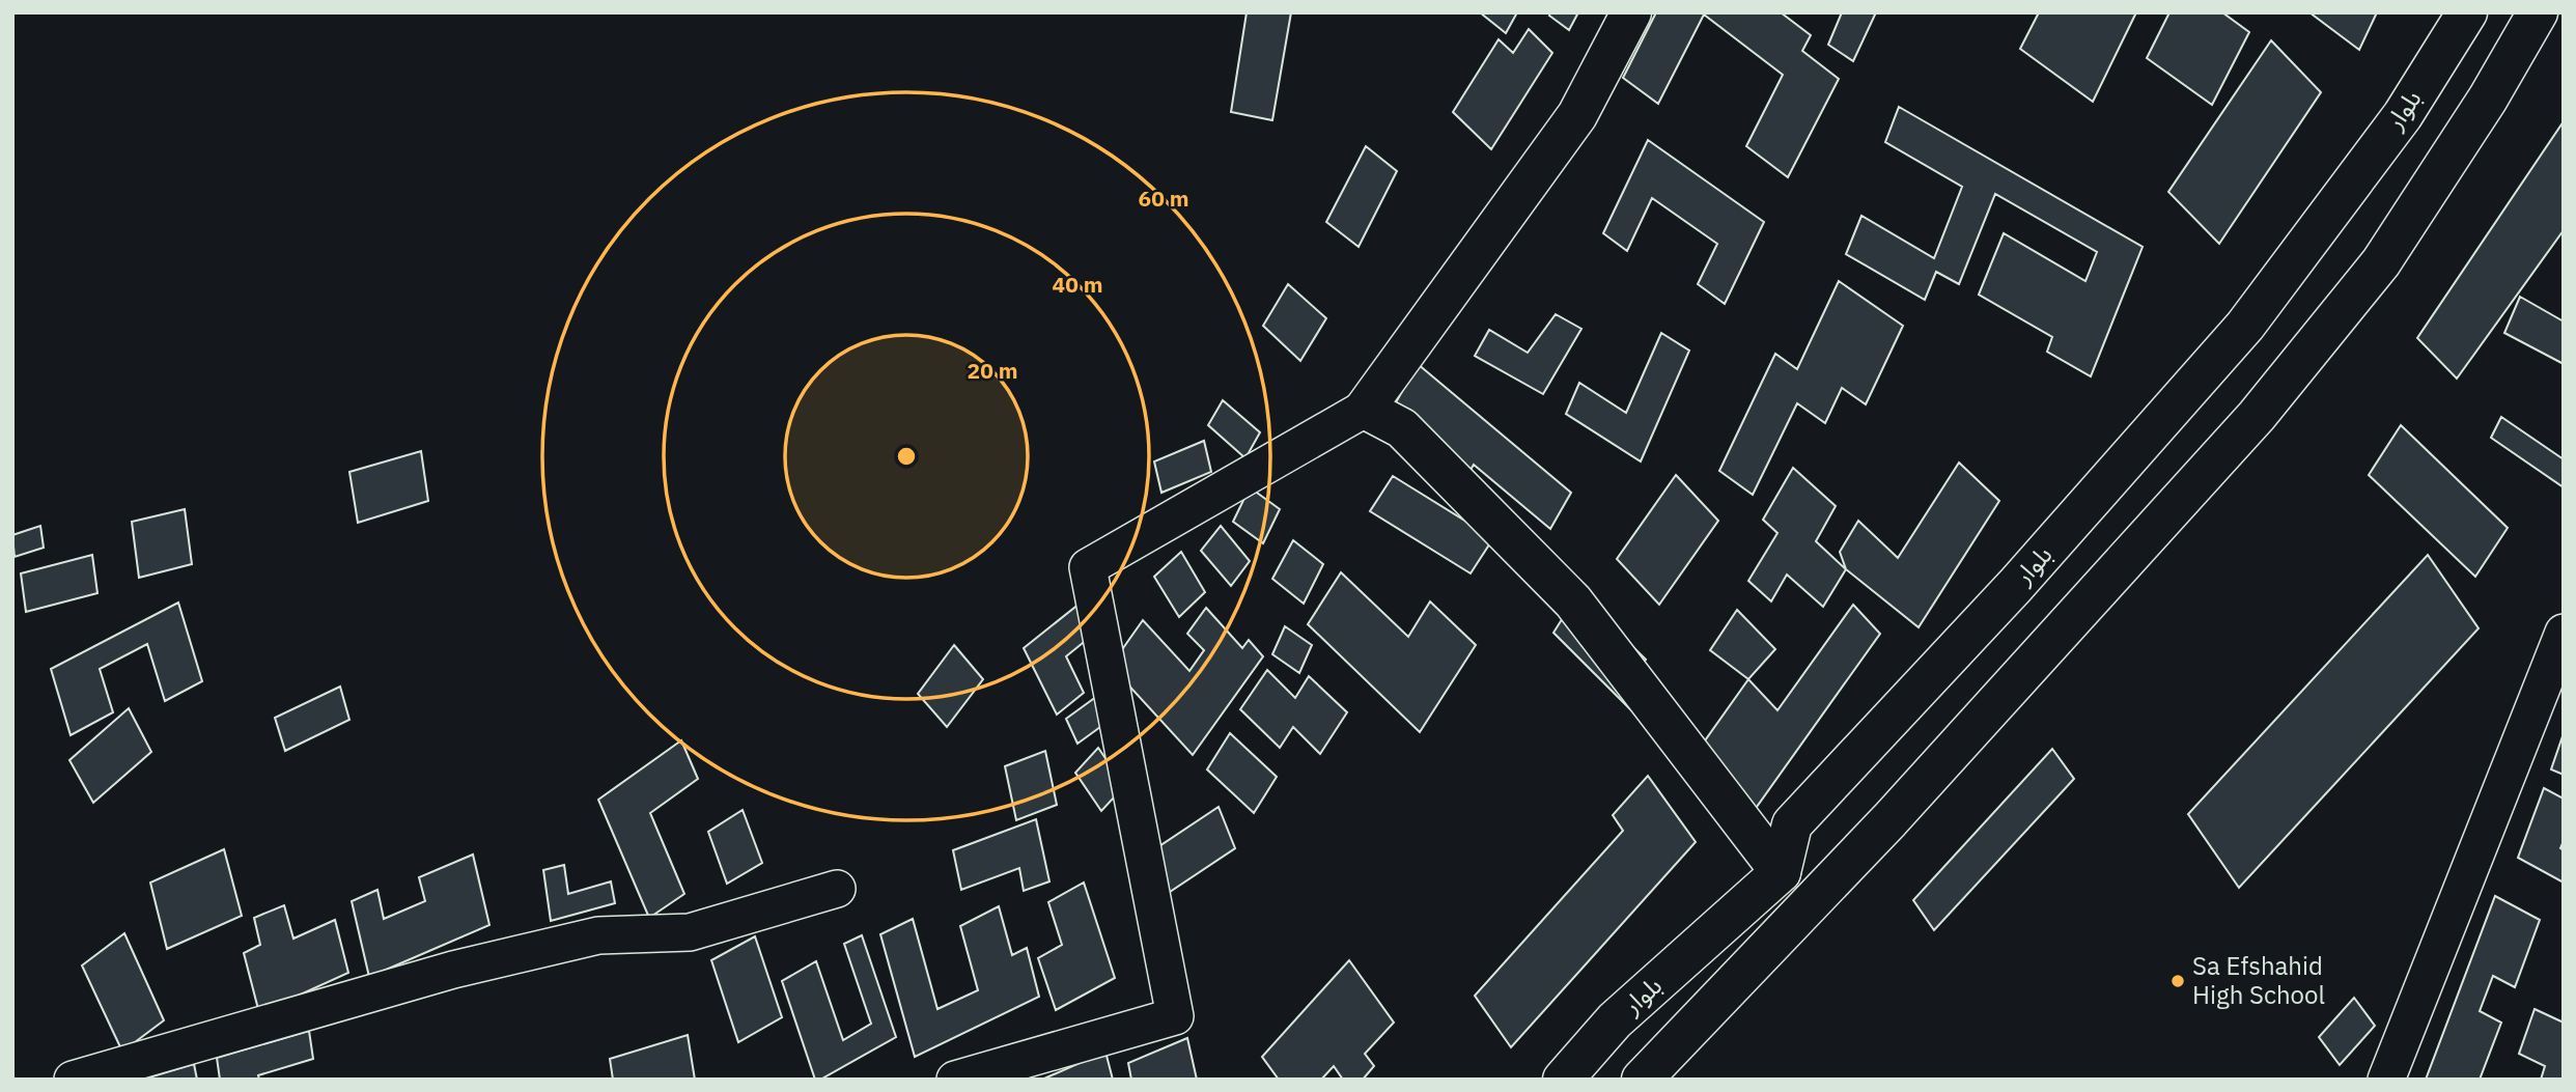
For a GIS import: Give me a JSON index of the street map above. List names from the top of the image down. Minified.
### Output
{"streets":{"main road":["بلوار"]},"places":["Sa Efshahid High School"],"rings":["60 m","40 m","20 m"]}
